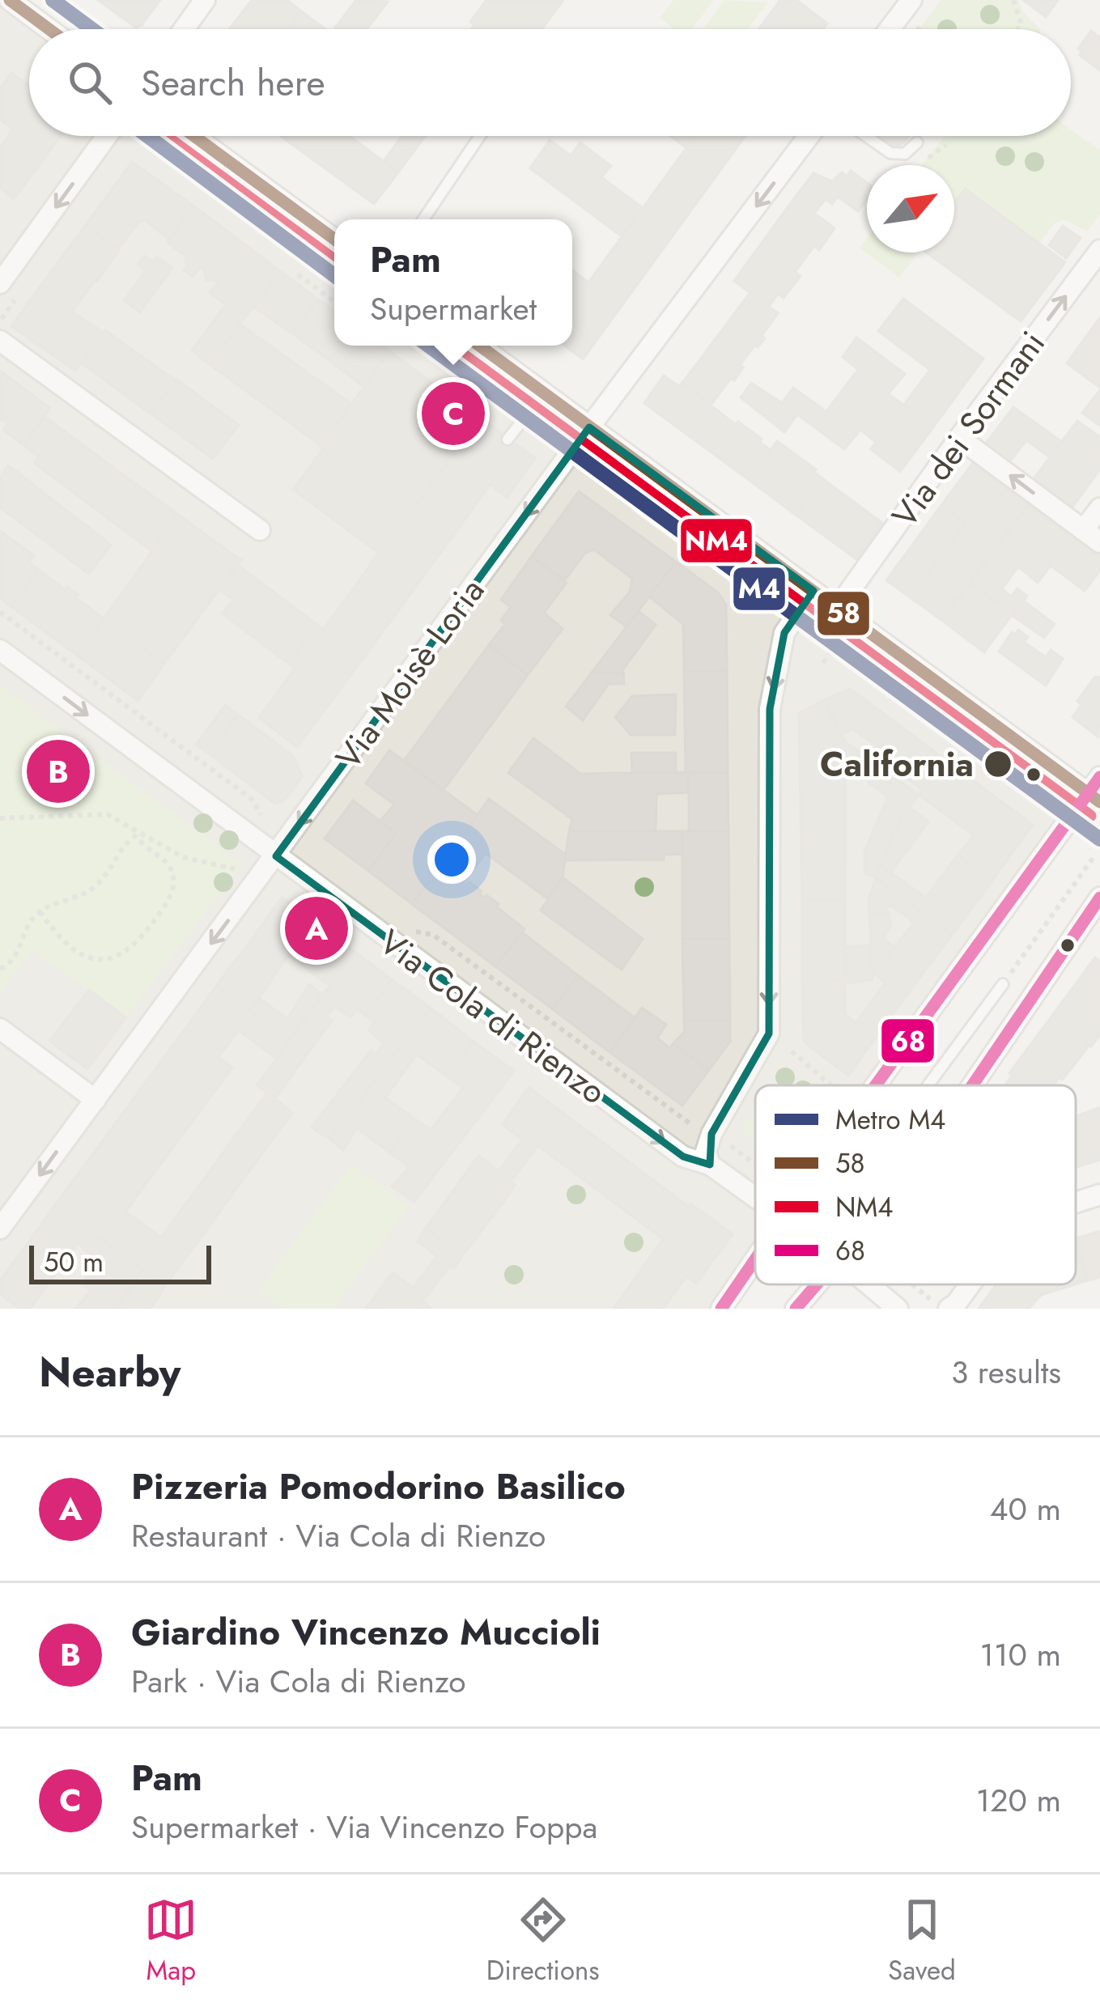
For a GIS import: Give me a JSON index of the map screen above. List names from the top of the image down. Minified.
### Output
{"streets":{"street":["Via dei Sormani","Via Moisè Loria","Via Cola di Rienzo"]},"crossings":[["Via Moisè Loria","Via Cola di Rienzo"]],"one_way":["Via dei Sormani","Via Moisè Loria","Via Cola di Rienzo"],"places":["California"],"lines":["metro line M4","transit line 58","transit line NM4","transit line 68"],"legend":["Metro M4","58","NM4","68"],"scale_bar":"50 m","north":"top right","page":{"search":"Search here","popup":["Pam","Supermarket"],"pins":["C","B","A"],"scale":"50 m","heading":["Nearby","3 results"],"list":[{"mark":"A","name":"Pizzeria Pomodorino Basilico","note":"Restaurant · Via Cola di Rienzo","value":"40 m"},{"mark":"B","name":"Giardino Vincenzo Muccioli","note":"Park · Via Cola di Rienzo","value":"110 m"},{"mark":"C","name":"Pam","note":"Supermarket · Via Vincenzo Foppa","value":"120 m"}],"nav":["Map","Directions","Saved"]}}
